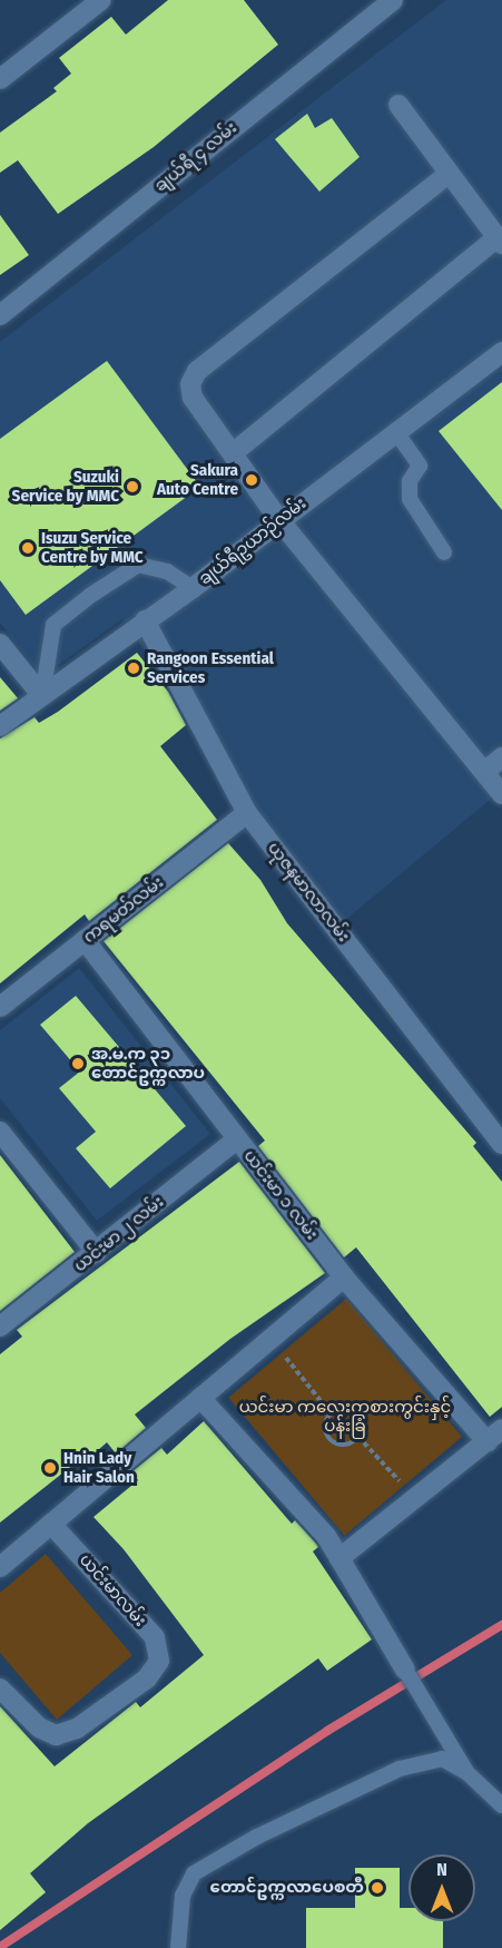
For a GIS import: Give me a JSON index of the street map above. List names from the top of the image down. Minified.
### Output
{"streets":{"street":["ချယ်ရီ ၄ လမ်း","ချယ်ရီဥယာဉ်လမ်း","ယုဇနမာလာလမ်း","ကရမတ်လမ်း","ယင်းမာ ၁ လမ်း","ယင်းမာ ၂ လမ်း","ယင်းမာလမ်း"]},"crossings":[["ချယ်ရီဥယာဉ်လမ်း","ယုဇနမာလာလမ်း"],["ယုဇနမာလာလမ်း","ကရမတ်လမ်း"],["ကရမတ်လမ်း","ယင်းမာ ၁ လမ်း"],["ယင်းမာ ၁ လမ်း","ယင်းမာ ၂ လမ်း"]],"parks":["ယင်းမာ ကလေးကစားကွင်းနှင့် ပန်းခြံ"],"places":["Sakura Auto Centre","Suzuki Service by MMC","Isuzu Service Centre by MMC","Rangoon Essential Services","အ.မ.က ၃၁ တောင်ဥက္ကလာပ","Hnin Lady Hair Salon","တောင်ဥက္ကလာပေစတီ"],"north":"top"}
